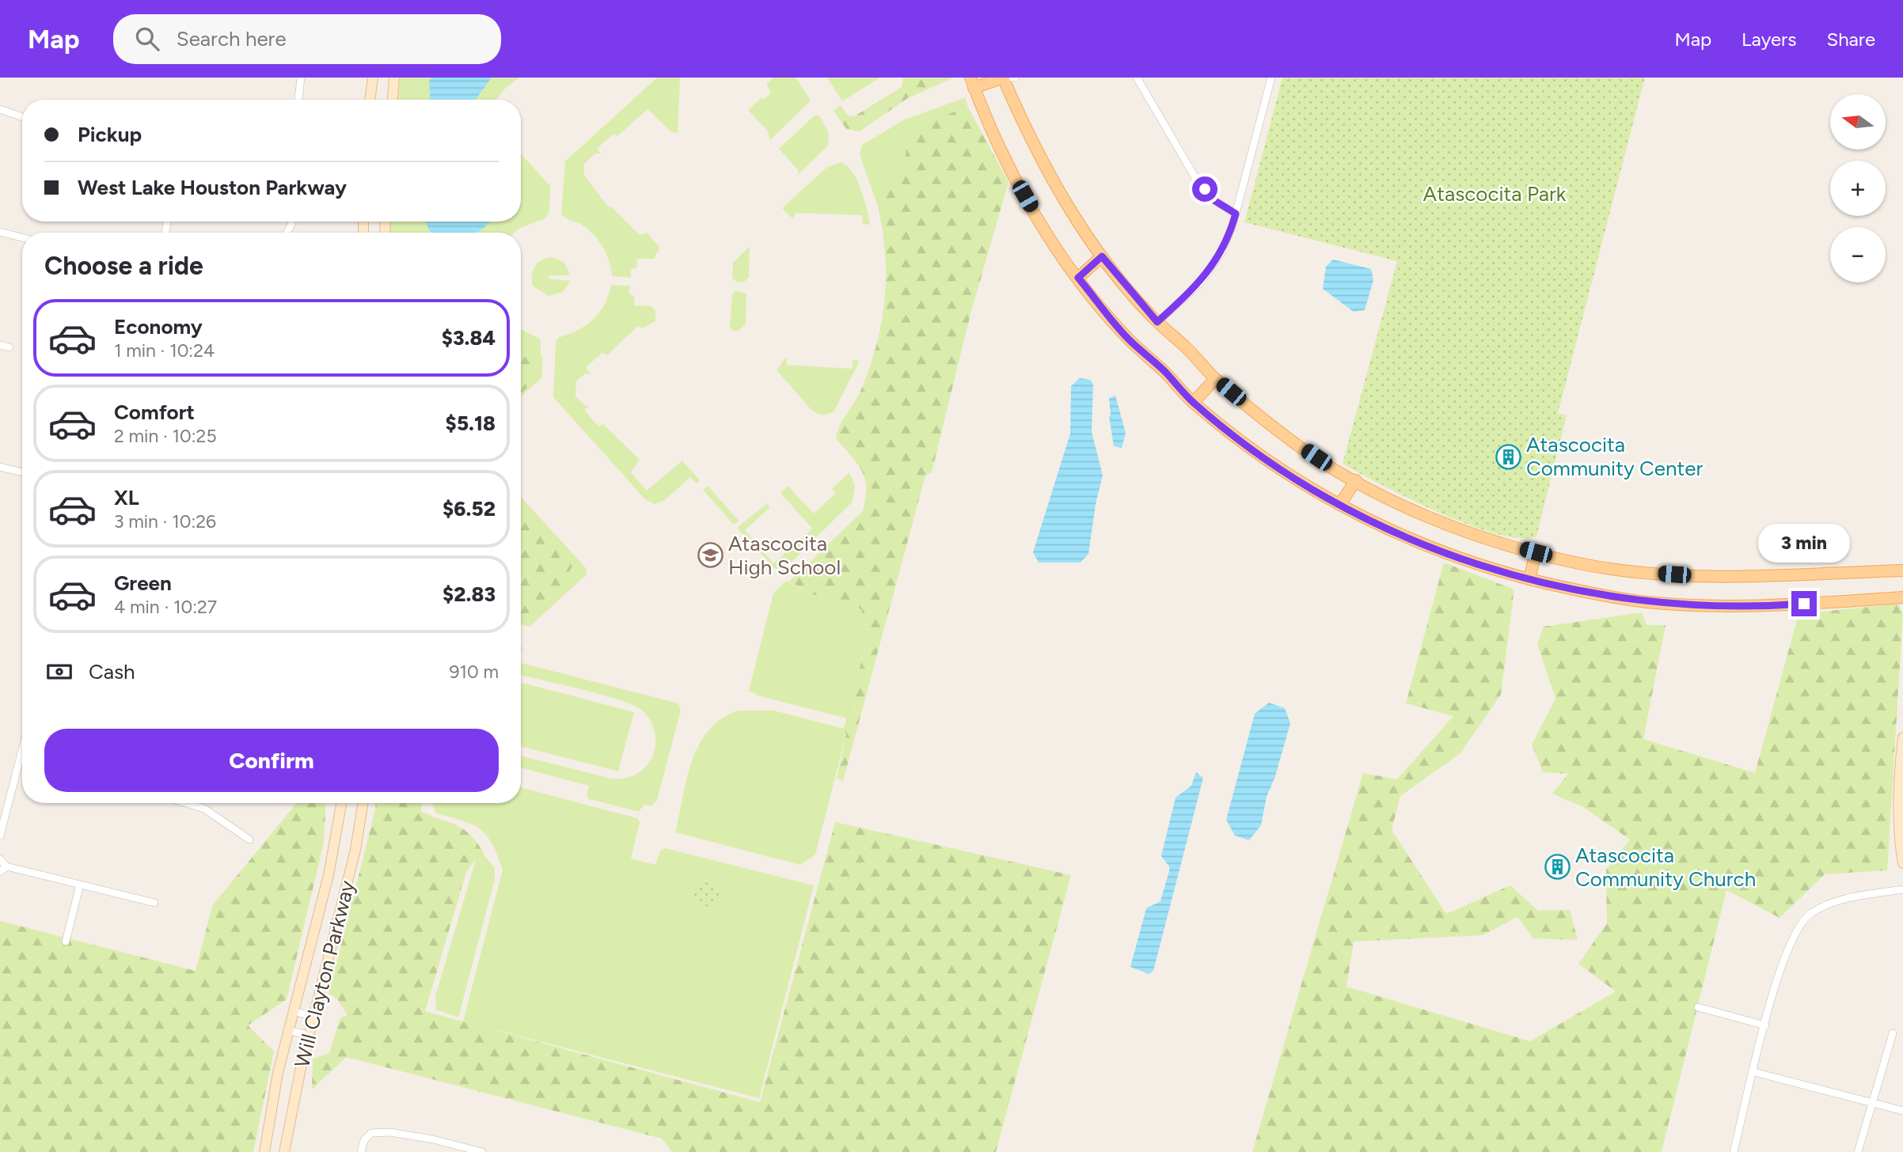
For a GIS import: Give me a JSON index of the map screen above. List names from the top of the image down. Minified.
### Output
{"streets":{"main road":["Will Clayton Parkway"]},"parks":["Atascocita Park"],"places":{"building":["Atascocita Community Center","Atascocita Community Church"],"school or university":["Atascocita High School"]},"north":"left","page":{"header":"Map","search":"Search here","nav":["Map","Layers","Share"],"map_buttons":["+","−"],"banner":["Pickup","West Lake Houston Parkway"],"heading":"Choose a ride","list":[{"name":"Economy","note":"1 min · 10:24","value":"$3.84"},{"name":"Comfort","note":"2 min · 10:25","value":"$5.18"},{"name":"XL","note":"3 min · 10:26","value":"$6.52"},{"name":"Green","note":"4 min · 10:27","value":"$2.83"}],"bubble":"3 min","pay":["Cash","910 m"],"buttons":"Confirm"}}
